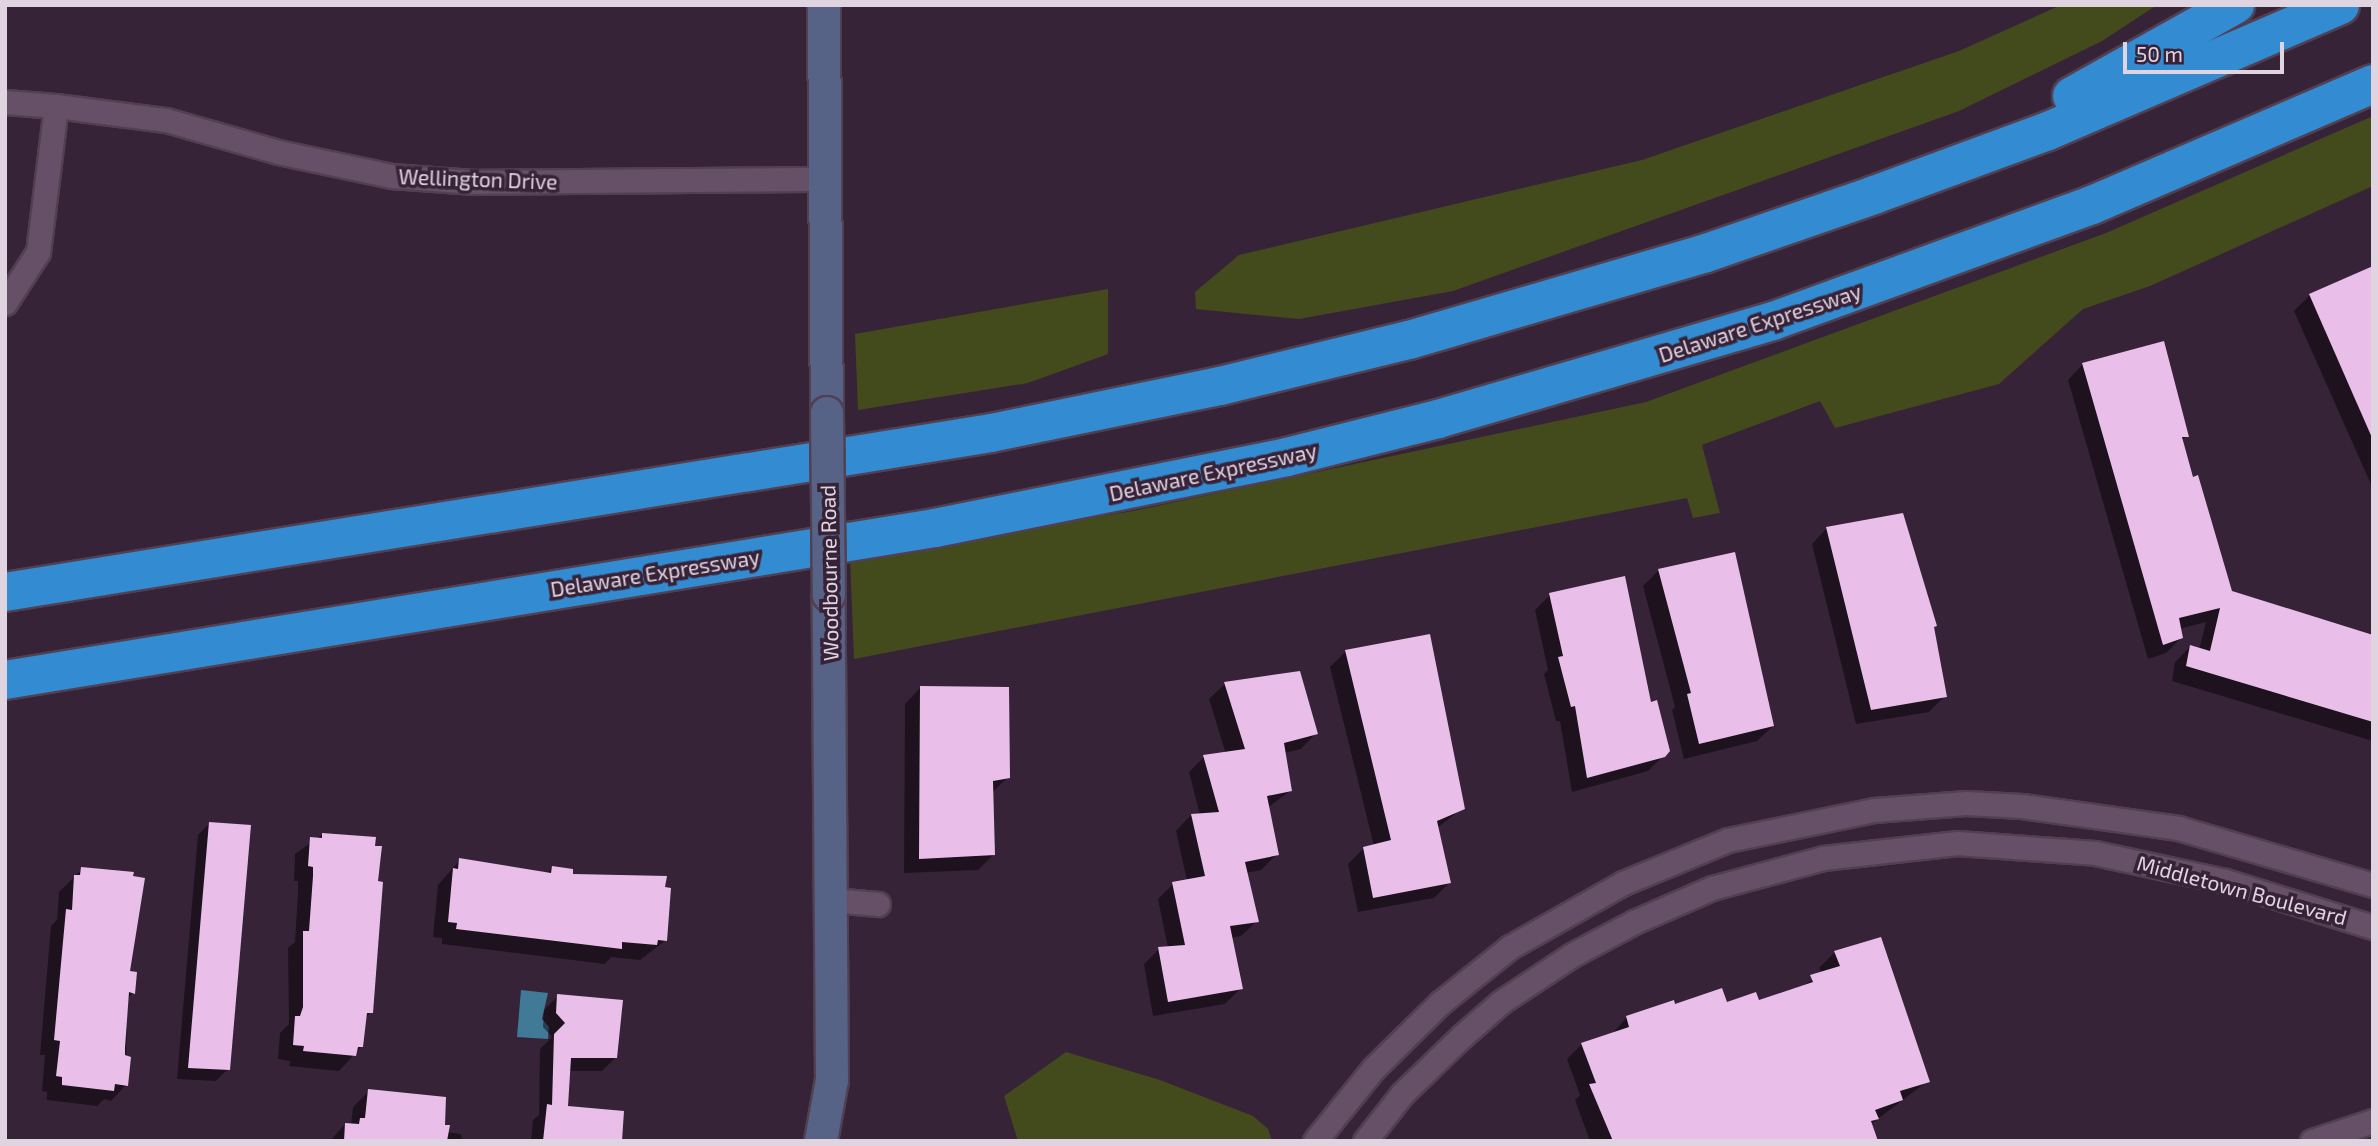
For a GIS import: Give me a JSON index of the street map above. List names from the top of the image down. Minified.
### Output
{"streets":{"highway":["Delaware Expressway"],"main road":["Woodbourne Road"],"street":["Wellington Drive","Middletown Boulevard"]},"crossings":[["Wellington Drive","Woodbourne Road"]],"scale_bar":"50 m"}
